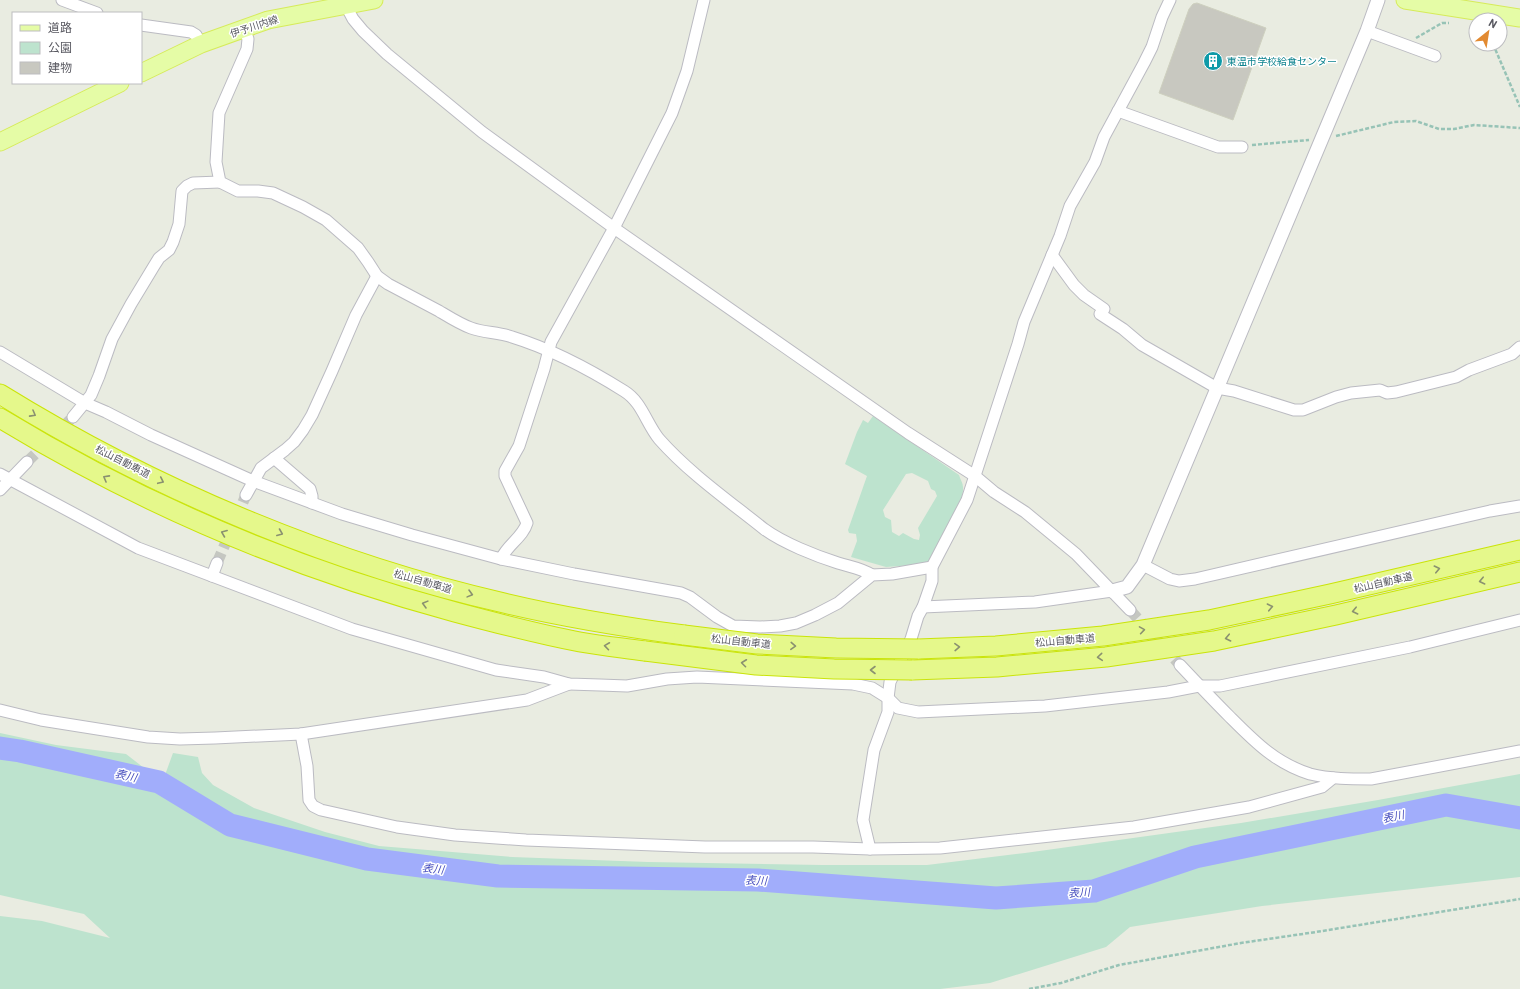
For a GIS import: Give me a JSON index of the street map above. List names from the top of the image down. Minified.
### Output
{"streets":{"highway":["松山自動車道"],"main road":["伊予川内線"]},"water":["表川"],"places":{"building":["東温市学校給食センター"]},"legend":["道路","公園","建物"],"north":"top right"}
